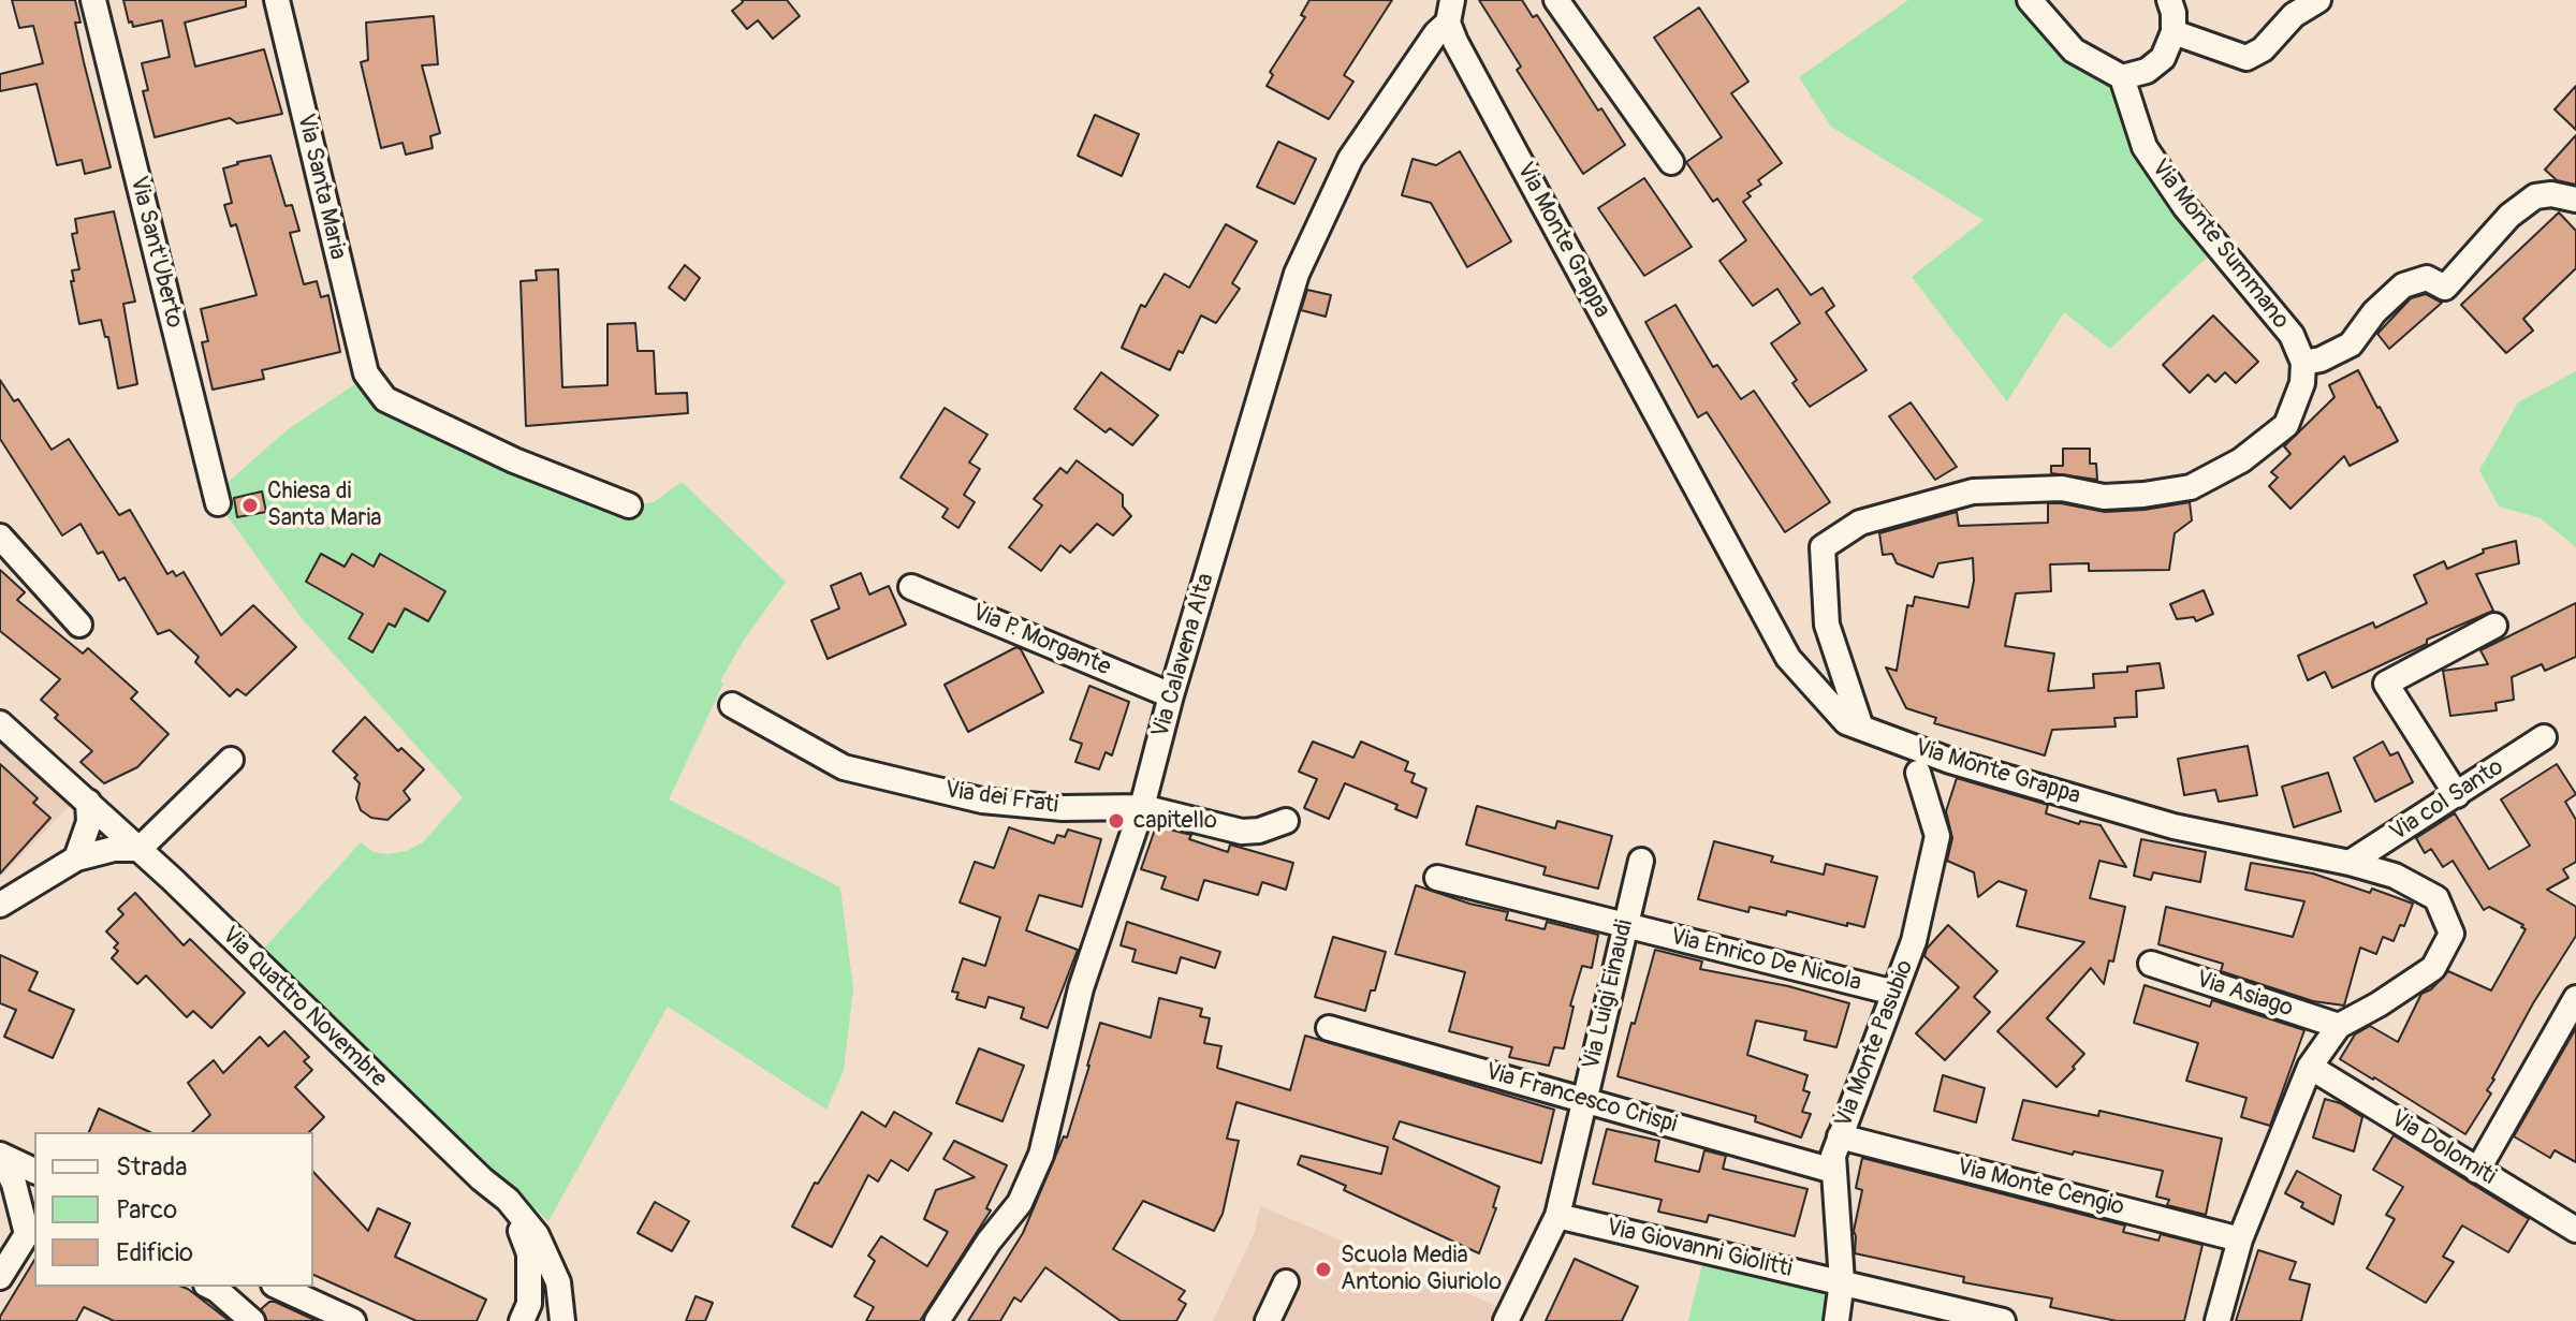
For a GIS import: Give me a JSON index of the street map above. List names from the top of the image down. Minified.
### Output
{"streets":{"street":["Via Santa Maria","Via Monte Grappa","Via Monte Summano","Via Sant'Uberto","Via P. Morgante","Via Calavena Alta","Via dei Frati","Via col Santo","Via Enrico De Nicola","Via Luigi Einaudi","Via Asiago","Via Quattro Novembre","Via Monte Pasubio","Via Francesco Crispi","Via Dolomiti","Via Monte Cengio","Via Giovanni Giolitti"]},"crossings":[["Via Monte Grappa","Via Calavena Alta"],["Via Monte Grappa","Via col Santo"],["Via Monte Grappa","Via Asiago"],["Via Monte Grappa","Via Dolomiti"],["Via Monte Grappa","Via Monte Cengio"],["Via P. Morgante","Via Calavena Alta"],["Via Calavena Alta","Via dei Frati"],["Via Enrico De Nicola","Via Luigi Einaudi"],["Via Enrico De Nicola","Via Monte Pasubio"],["Via Luigi Einaudi","Via Francesco Crispi"],["Via Luigi Einaudi","Via Giovanni Giolitti"],["Via Monte Pasubio","Via Francesco Crispi"],["Via Monte Pasubio","Via Monte Cengio"],["Via Monte Pasubio","Via Giovanni Giolitti"]],"places":["Chiesa di Santa Maria","capitello","Scuola Media Antonio Giuriolo"],"legend":["Strada","Parco","Edificio"]}
